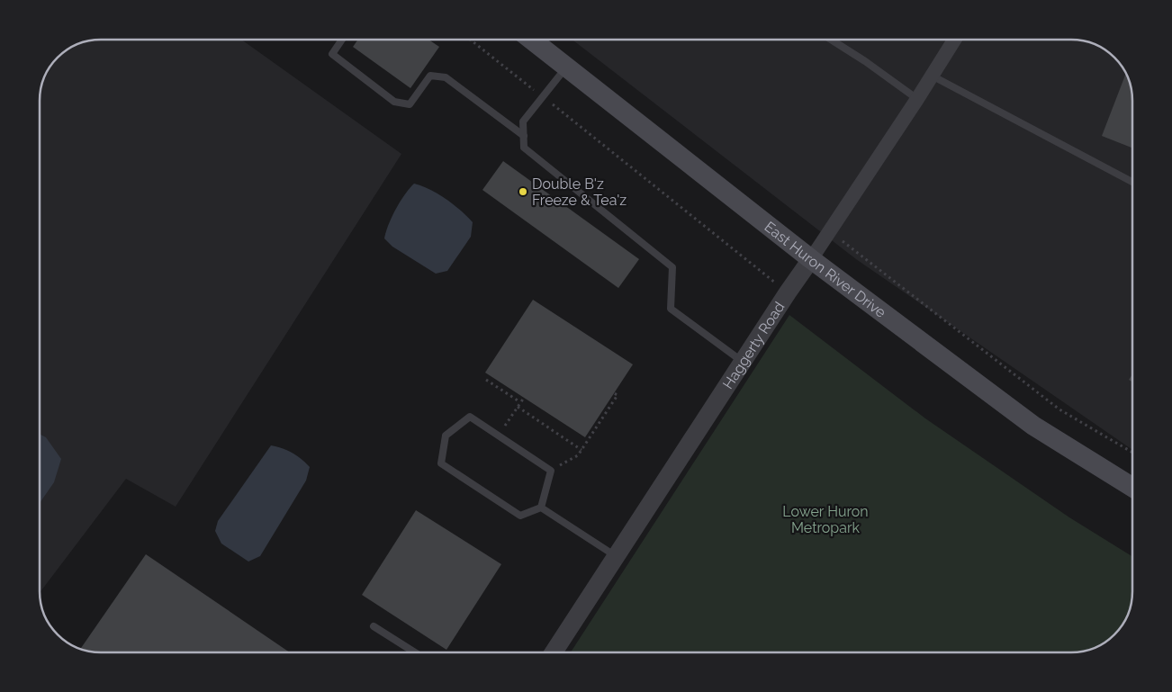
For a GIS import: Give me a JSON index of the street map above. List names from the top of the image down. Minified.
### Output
{"streets":{"main road":["East Huron River Drive"],"street":["Haggerty Road"]},"crossings":[["East Huron River Drive","Haggerty Road"]],"parks":["Lower Huron Metropark"],"places":["Double B'z Freeze & Tea'z"]}
